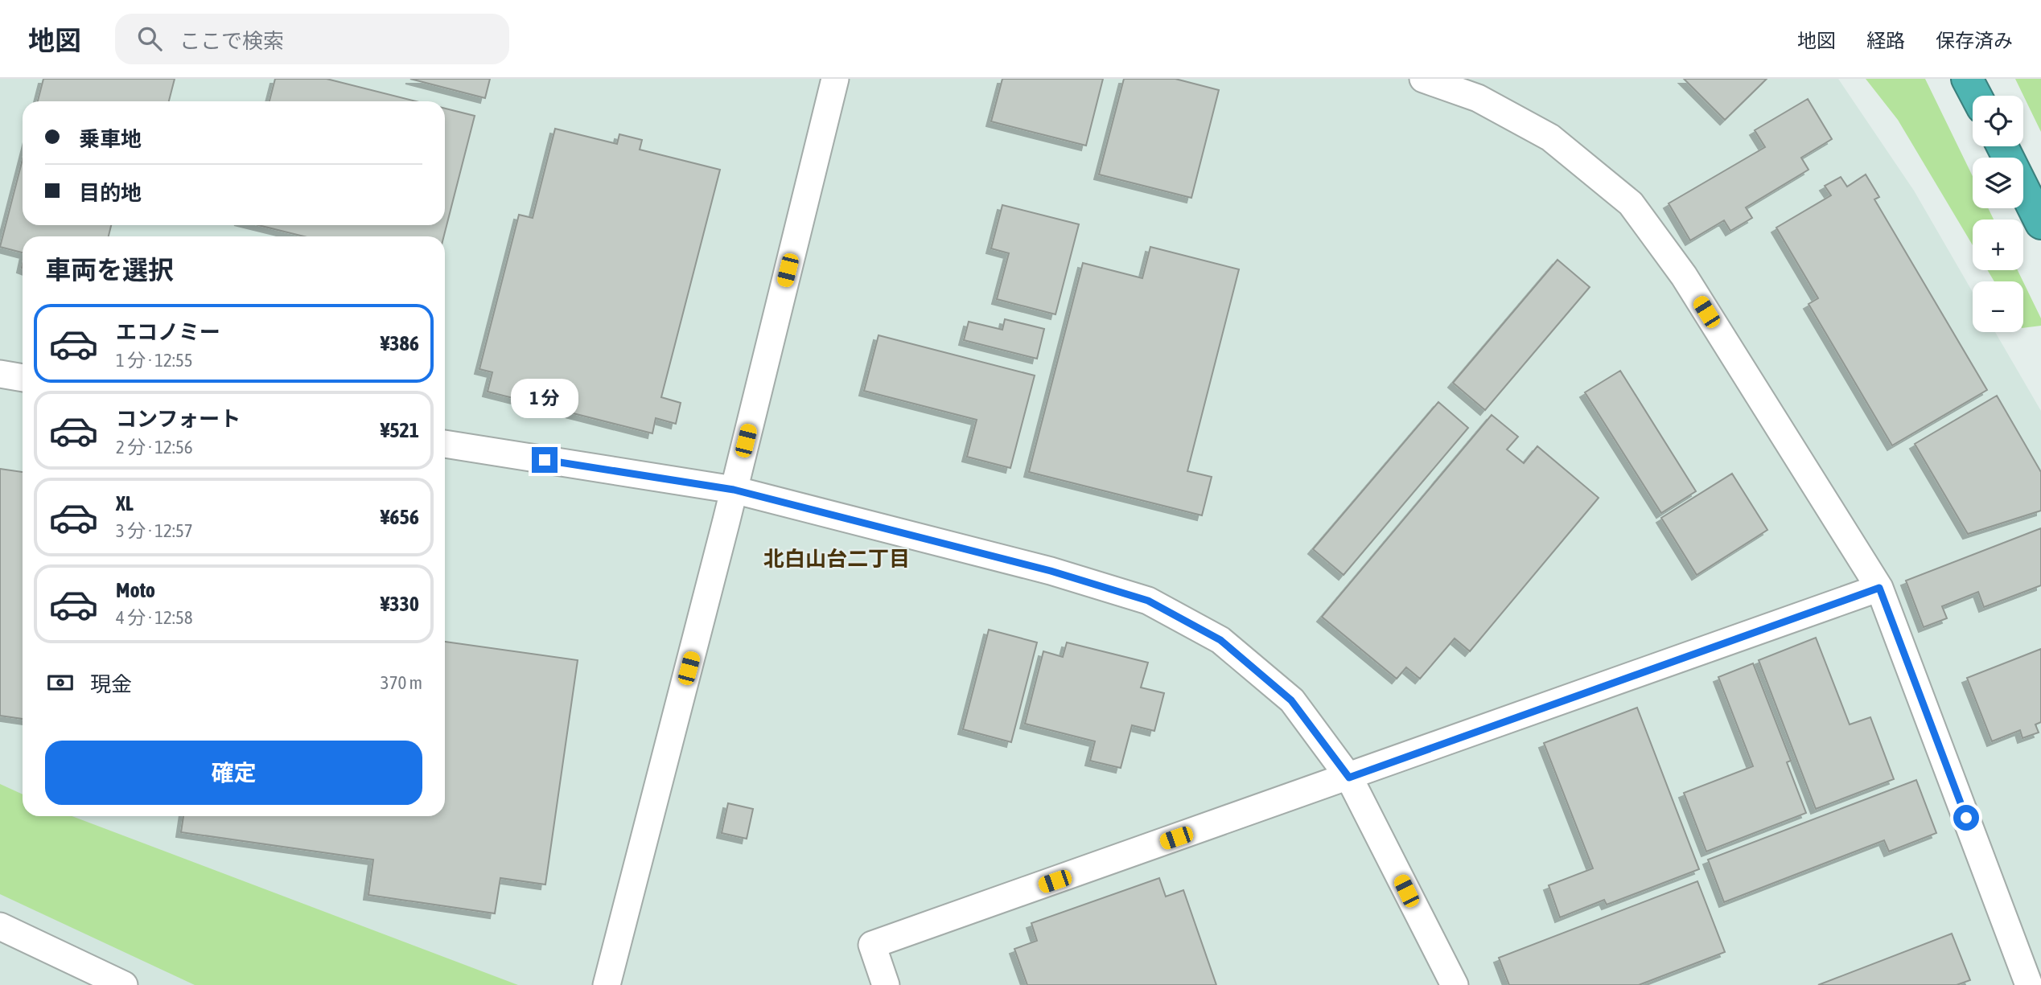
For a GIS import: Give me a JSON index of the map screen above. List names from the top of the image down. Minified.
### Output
{"districts":["北白山台二丁目"],"page":{"header":"地図","search":"ここで検索","nav":["地図","経路","保存済み"],"map_buttons":["+","−"],"banner":["乗車地","目的地"],"heading":"車両を選択","list":[{"name":"エコノミー","note":"1 分 · 12:55","value":"¥386"},{"name":"コンフォート","note":"2 分 · 12:56","value":"¥521"},{"name":"XL","note":"3 分 · 12:57","value":"¥656"},{"name":"Moto","note":"4 分 · 12:58","value":"¥330"}],"bubble":"1 分","pay":["現金","370 m"],"buttons":"確定"}}
